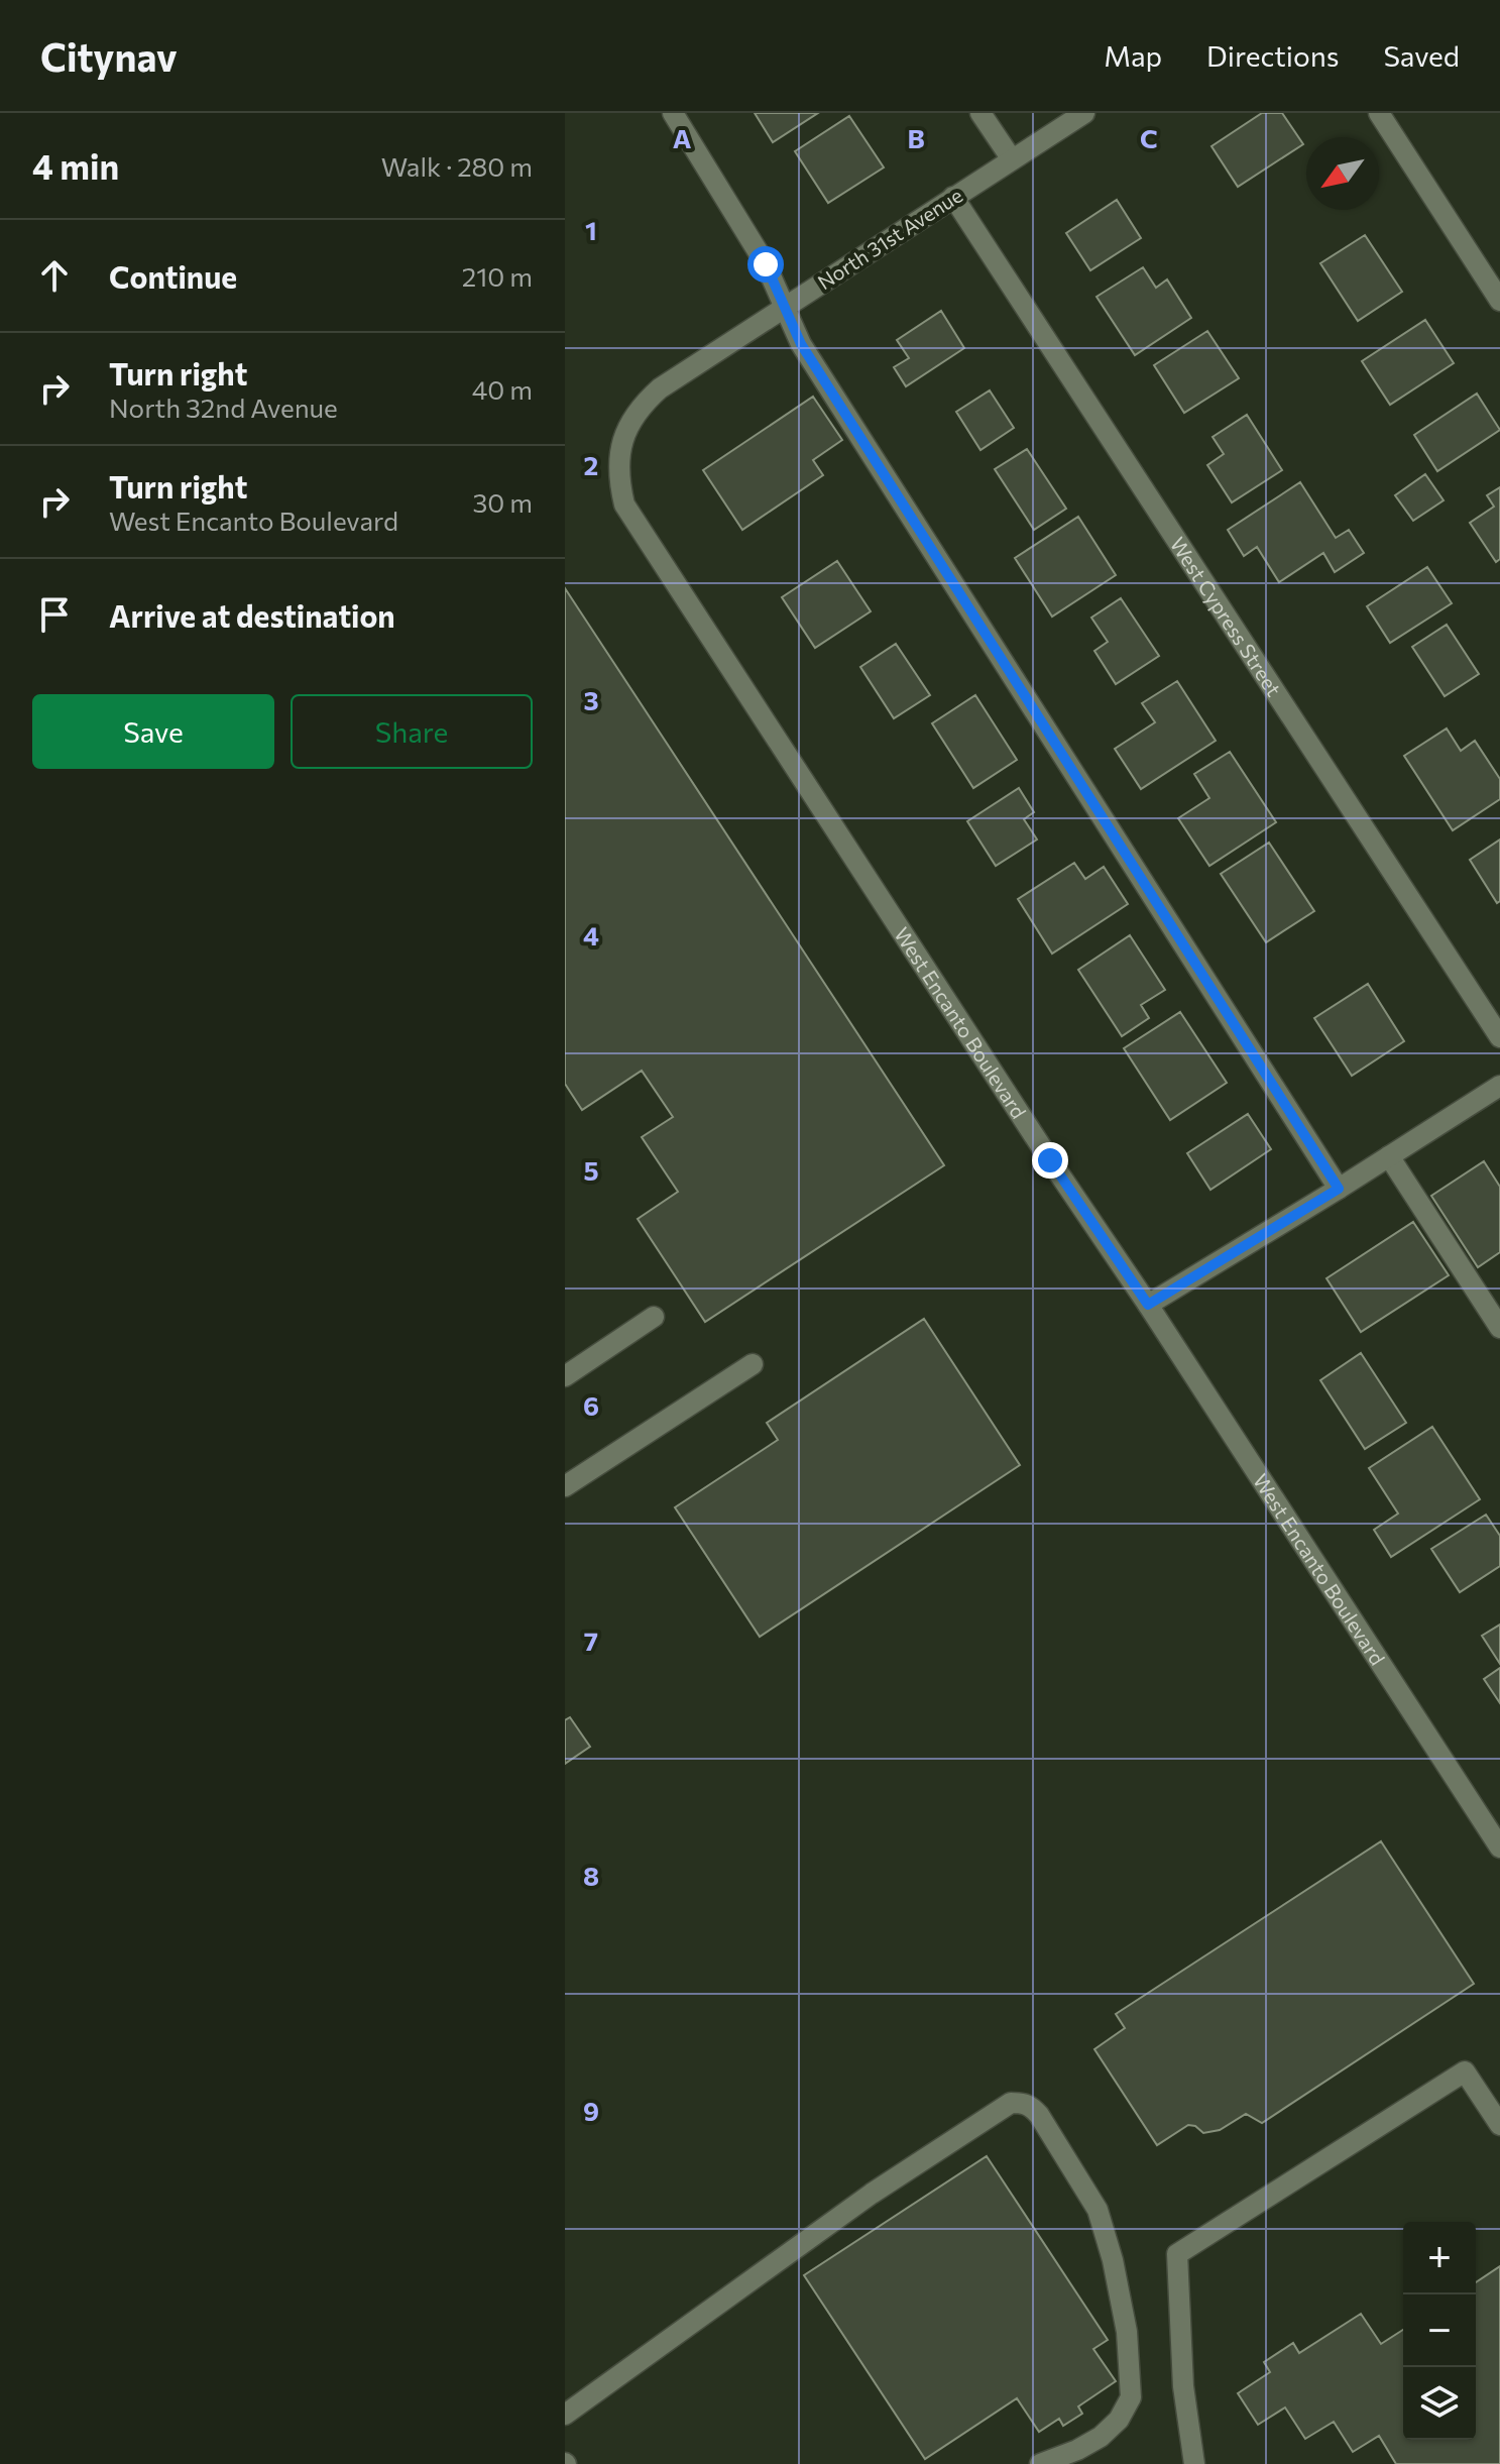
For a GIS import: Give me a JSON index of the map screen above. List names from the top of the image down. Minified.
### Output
{"streets":{"street":["North 31st Avenue","West Cypress Street","West Encanto Boulevard"]},"crossings":[["North 31st Avenue","West Cypress Street"],["North 31st Avenue","West Encanto Boulevard"]],"north":"bottom left","page":{"header":"Citynav","nav":["Map","Directions","Saved"],"heading":["4 min","Walk · 280 m"],"list":[["Continue","210 m"],["Turn right","North 32nd Avenue","40 m"],["Turn right","West Encanto Boulevard","30 m"],"Arrive at destination"],"buttons":["Save","Share"],"map_buttons":["+","−"]},"grid":{"columns":["A","B","C"],"rows":["1","2","3","4","5","6","7","8","9"]}}
